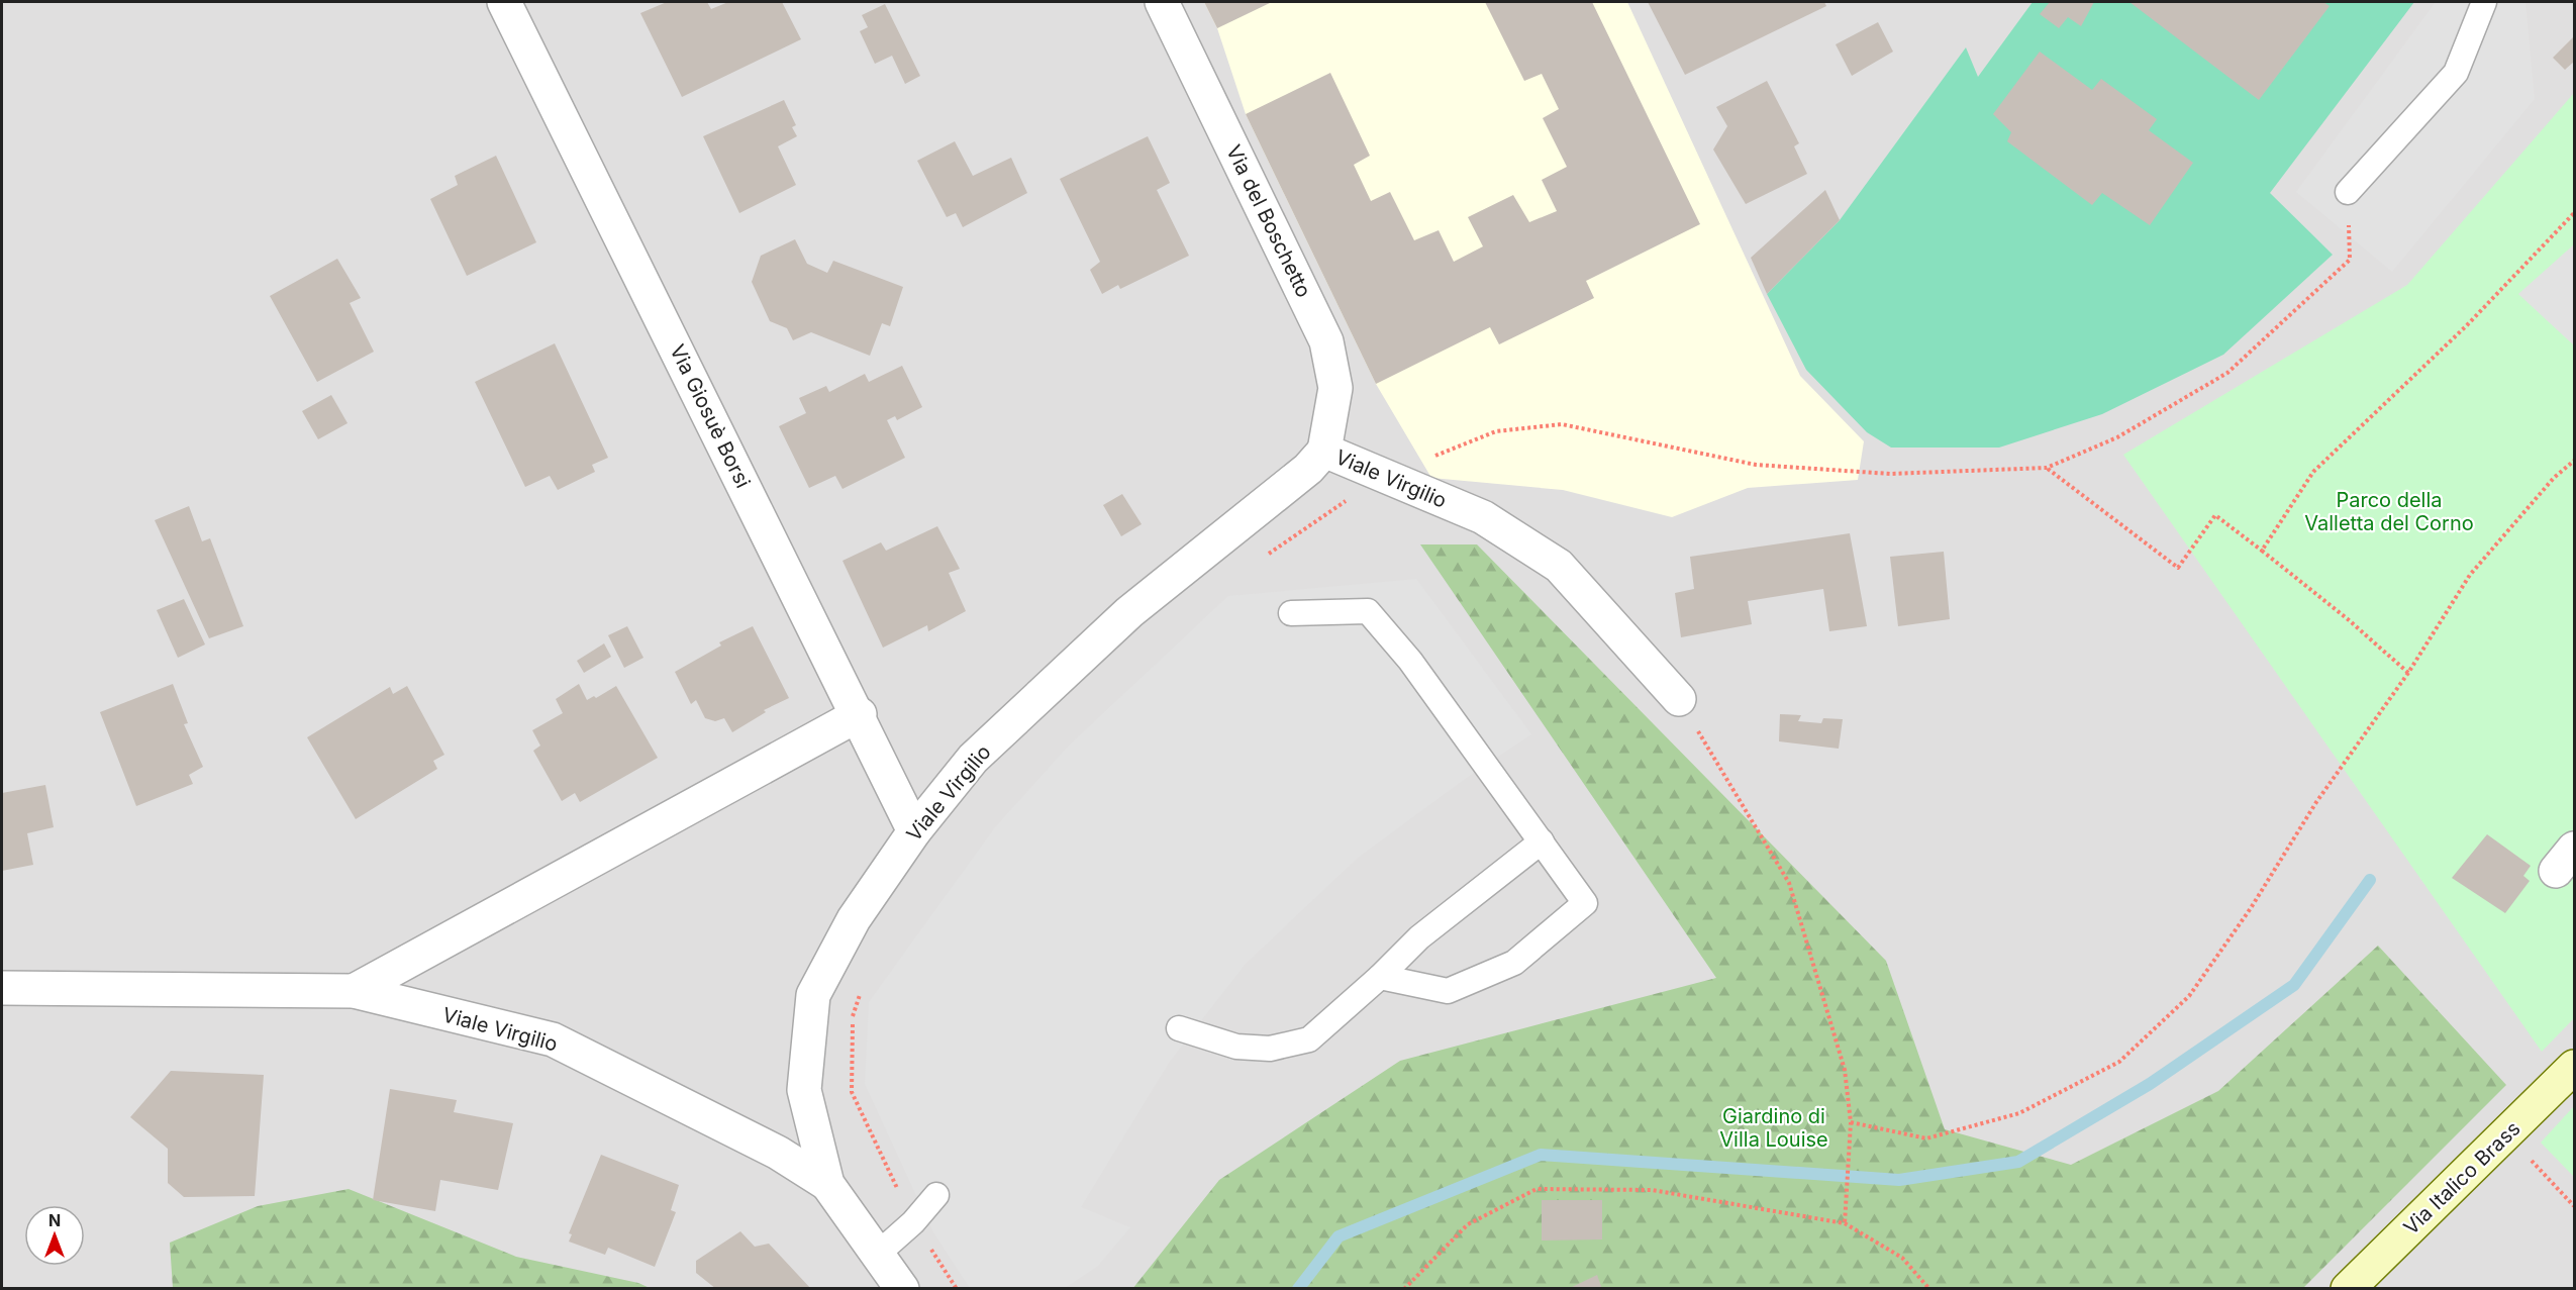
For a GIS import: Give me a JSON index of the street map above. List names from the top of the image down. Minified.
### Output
{"streets":{"main road":["Via Italico Brass"],"street":["Via del Boschetto","Via Giosuè Borsi","Viale Virgilio"]},"crossings":[["Via del Boschetto","Viale Virgilio"],["Via Giosuè Borsi","Viale Virgilio"]],"parks":["Parco della Valletta del Corno","Giardino di Villa Louise"],"north":"top"}
